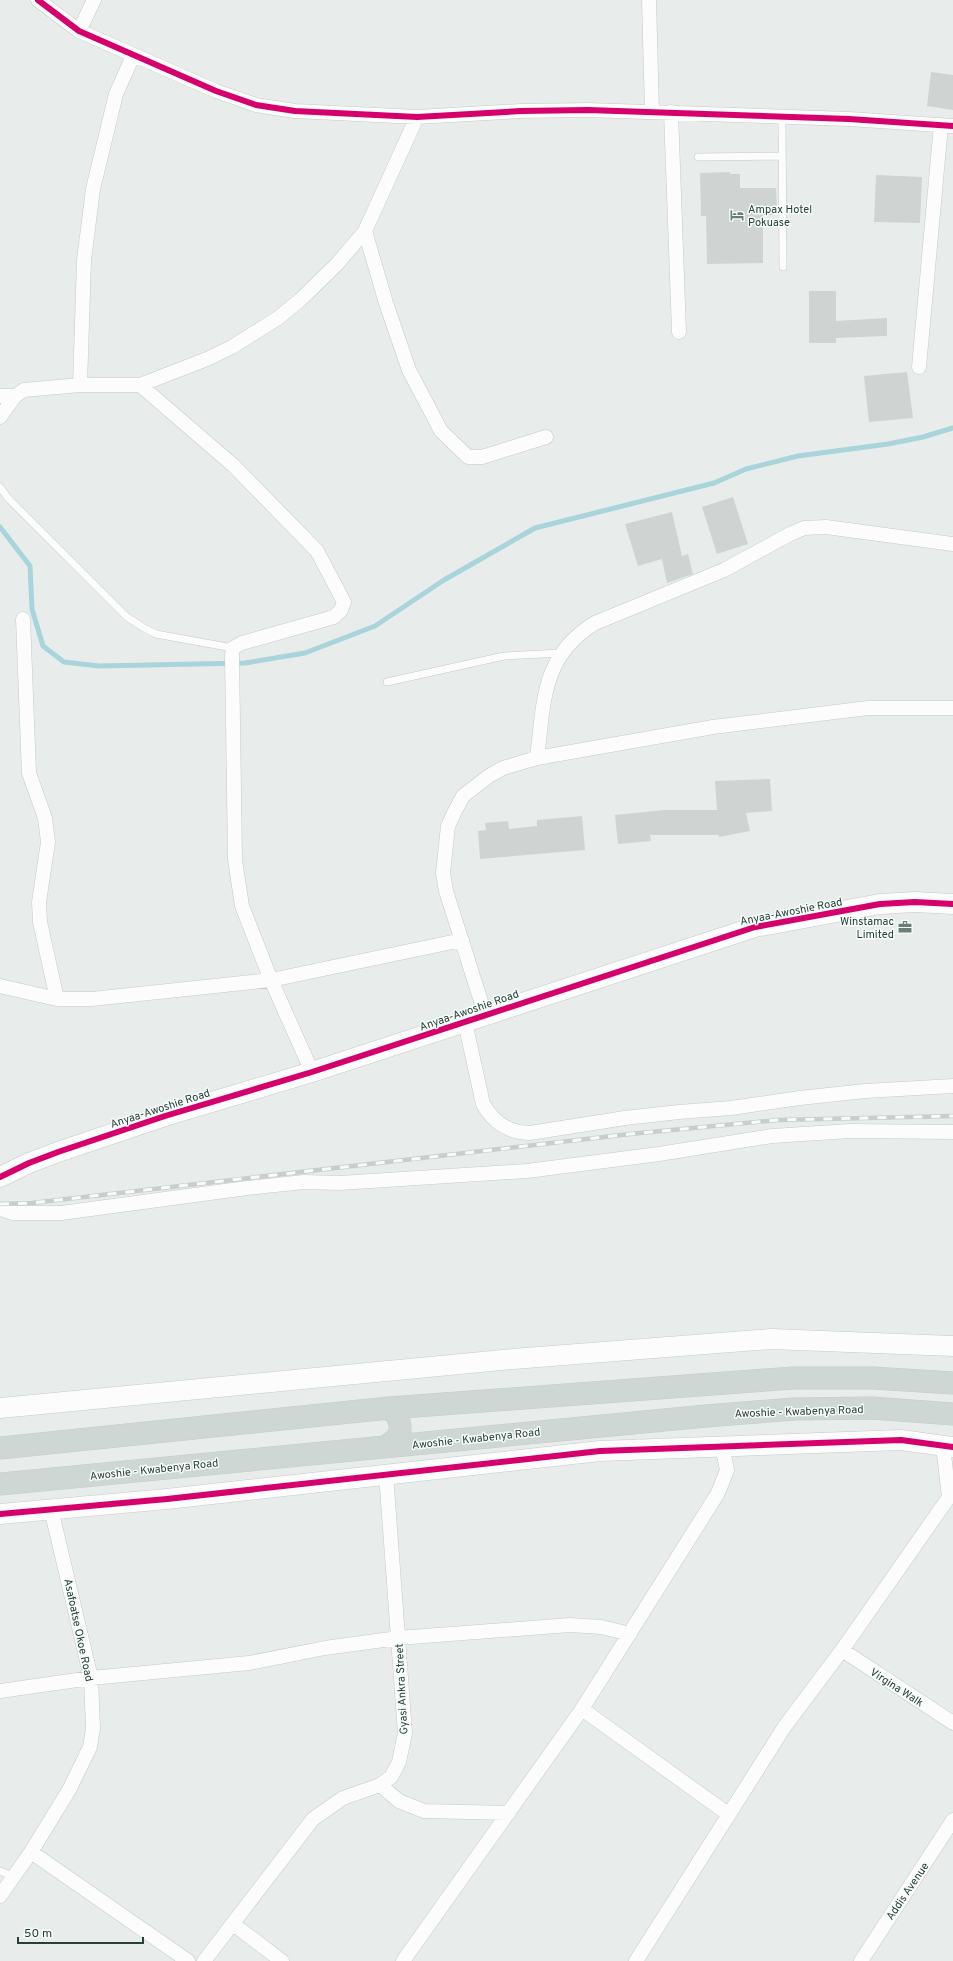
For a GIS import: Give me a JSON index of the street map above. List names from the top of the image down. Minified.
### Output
{"streets":{"main road":["Awoshie - Kwabenya Road"],"street":["Anyaa-Awoshie Road","Asafoatse Okoe Road","Virgina Walk","Gyasi Ankra Street","Addis Avenue"]},"places":{"hotel":["Ampax Hotel Pokuase"],"office":["Winstamac Limited"]},"scale_bar":"50 m"}
